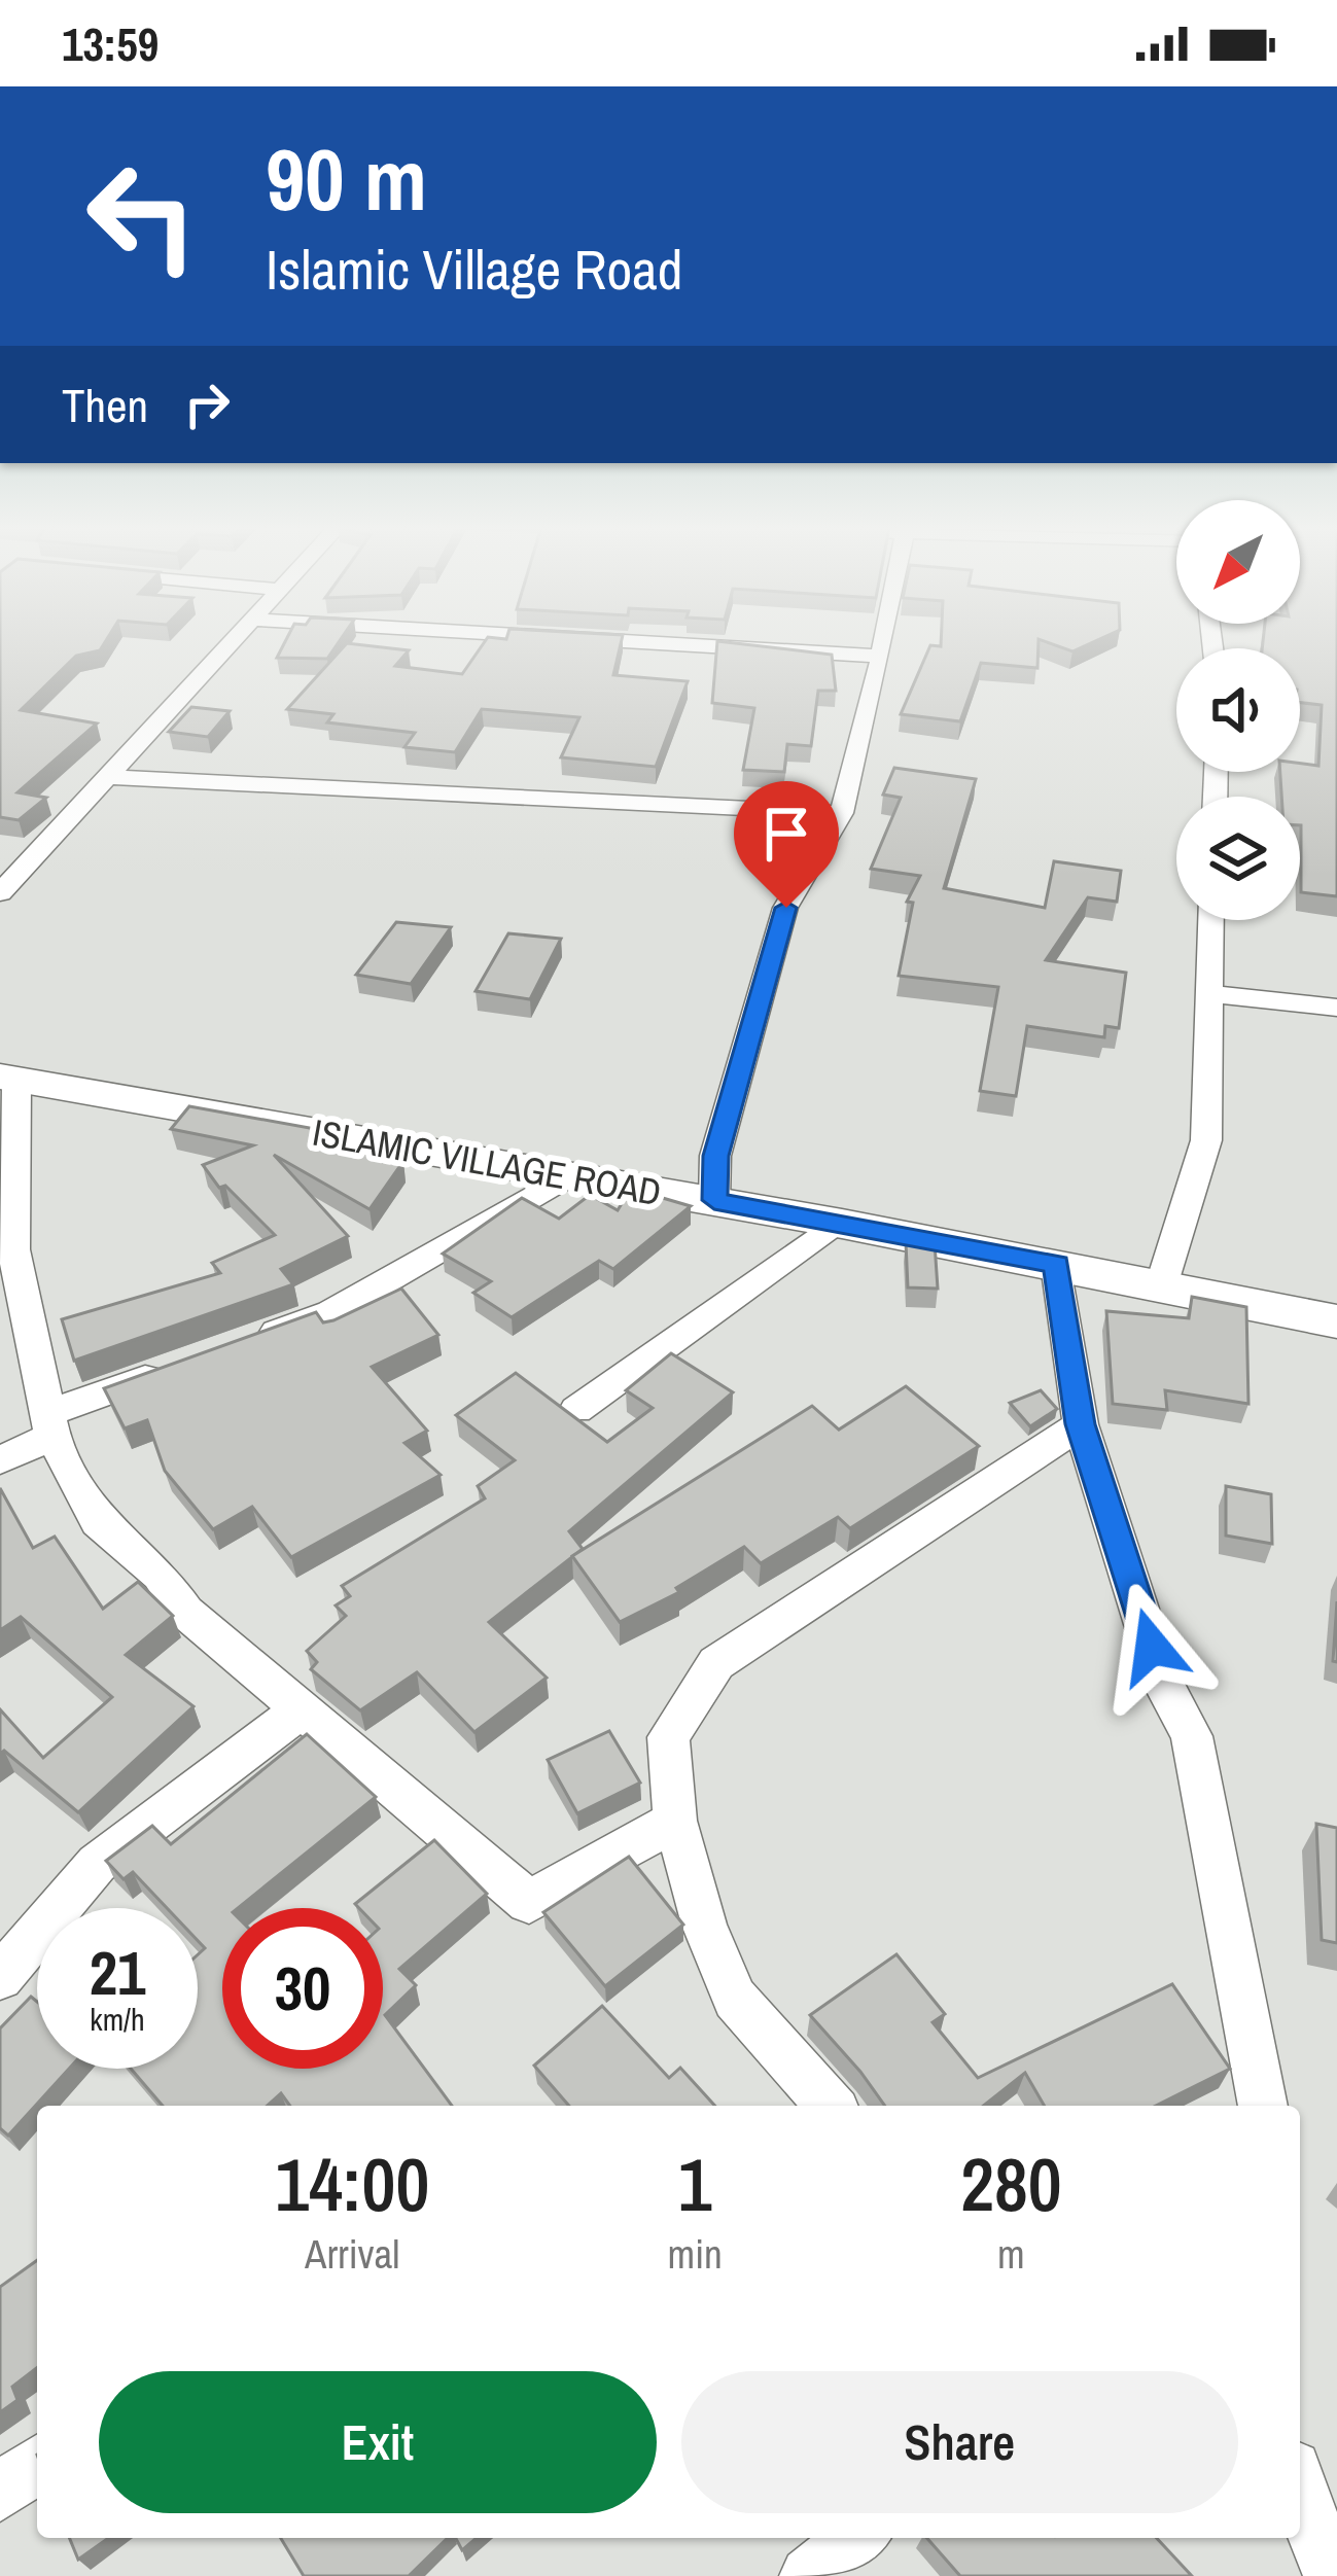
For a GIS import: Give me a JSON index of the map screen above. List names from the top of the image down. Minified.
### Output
{"streets":{"street":["ISLAMIC VILLAGE ROAD"]},"north":"bottom left","page":{"status":"13:59","turn":["90 m","Islamic Village Road"],"then":"Then","speed":"21 km/h","limit":"30","eta":["14:00","Arrival","1","min","280","m"],"buttons":["Exit","Share"]}}
